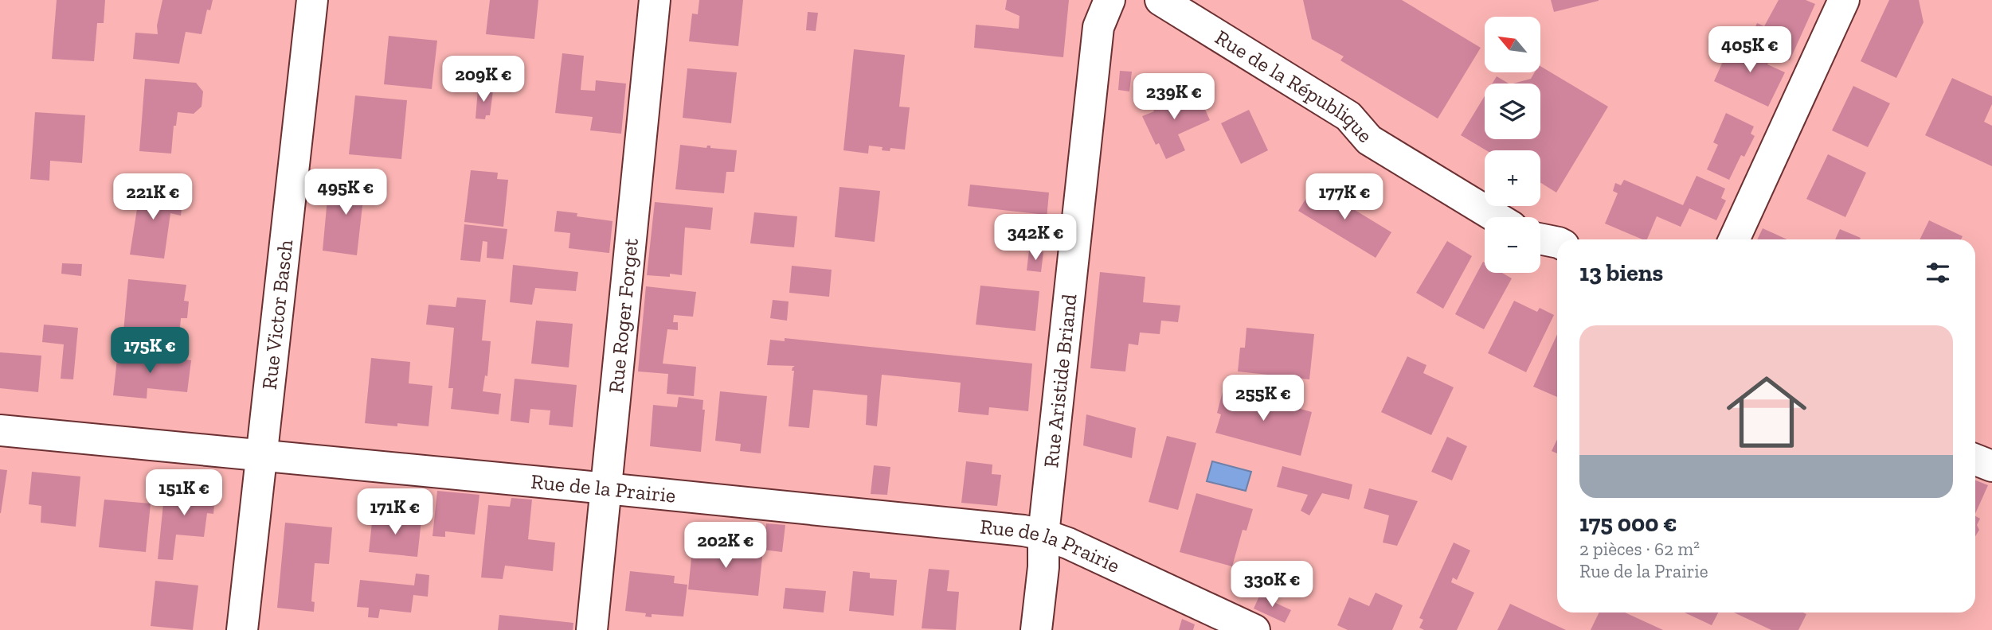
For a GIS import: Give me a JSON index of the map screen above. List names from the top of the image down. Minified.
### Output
{"streets":{"street":["Rue de la République","Rue Victor Basch","Rue Roger Forget","Rue Aristide Briand","Rue de la Prairie"]},"crossings":[["Rue Victor Basch","Rue de la Prairie"],["Rue Roger Forget","Rue de la Prairie"],["Rue Aristide Briand","Rue de la Prairie"]],"north":"top left","page":{"map_buttons":["+","−"],"price":["405K €","209K €","239K €","495K €","221K €","177K €","342K €","175K €","255K €","151K €","171K €","202K €","330K €"],"heading":"13 biens","list":[{"name":"175 000 €","note":"2 pièces · 62 m² · Rue de la Prairie"}]}}
